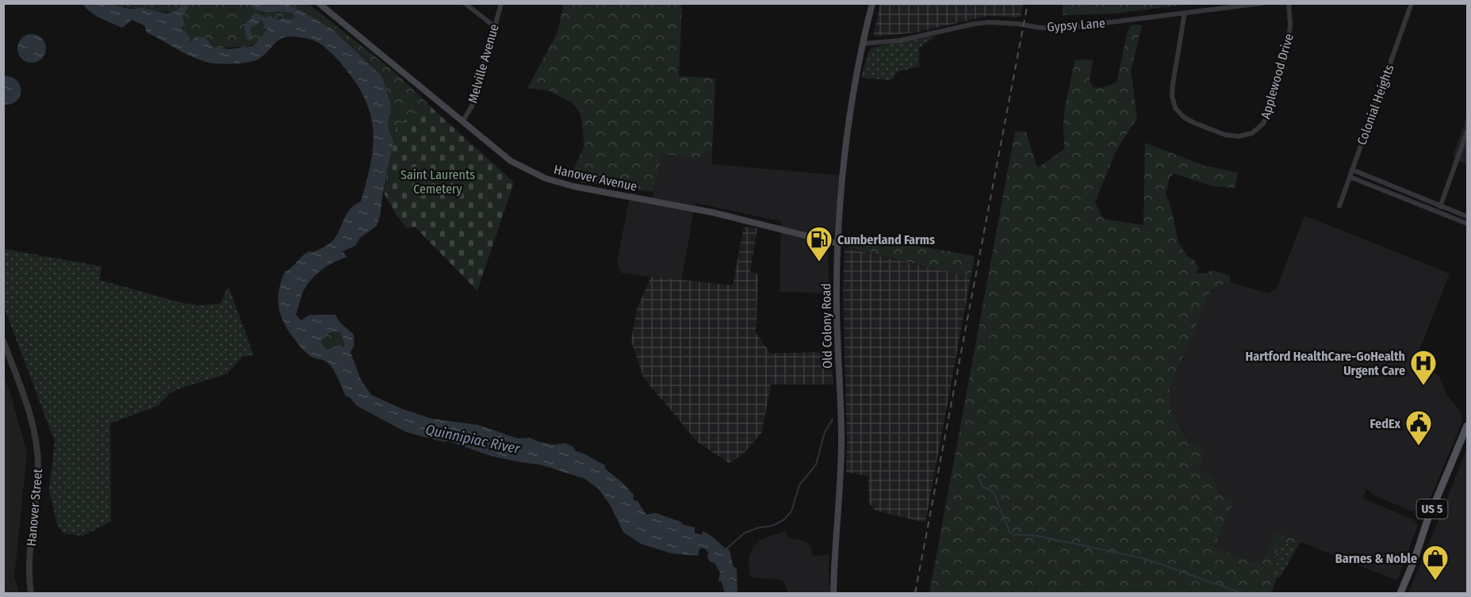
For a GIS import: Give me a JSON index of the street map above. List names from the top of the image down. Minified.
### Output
{"streets":{"main road":["Hanover Avenue","Old Colony Road","US 5"],"street":["Gypsy Lane","Melville Avenue","Applewood Drive","Colonial Heights","Hanover Street"]},"crossings":[["Gypsy Lane","Applewood Drive"],["Gypsy Lane","Old Colony Road"],["Melville Avenue","Hanover Avenue"],["Hanover Avenue","Old Colony Road"]],"water":["Quinnipiac River"],"parks":["Saint Laurents Cemetery"],"places":{"fuel station":["Cumberland Farms"],"hospital":["Hartford HealthCare-GoHealth Urgent Care"],"public building":["FedEx"],"shop":["Barnes & Noble"]}}
